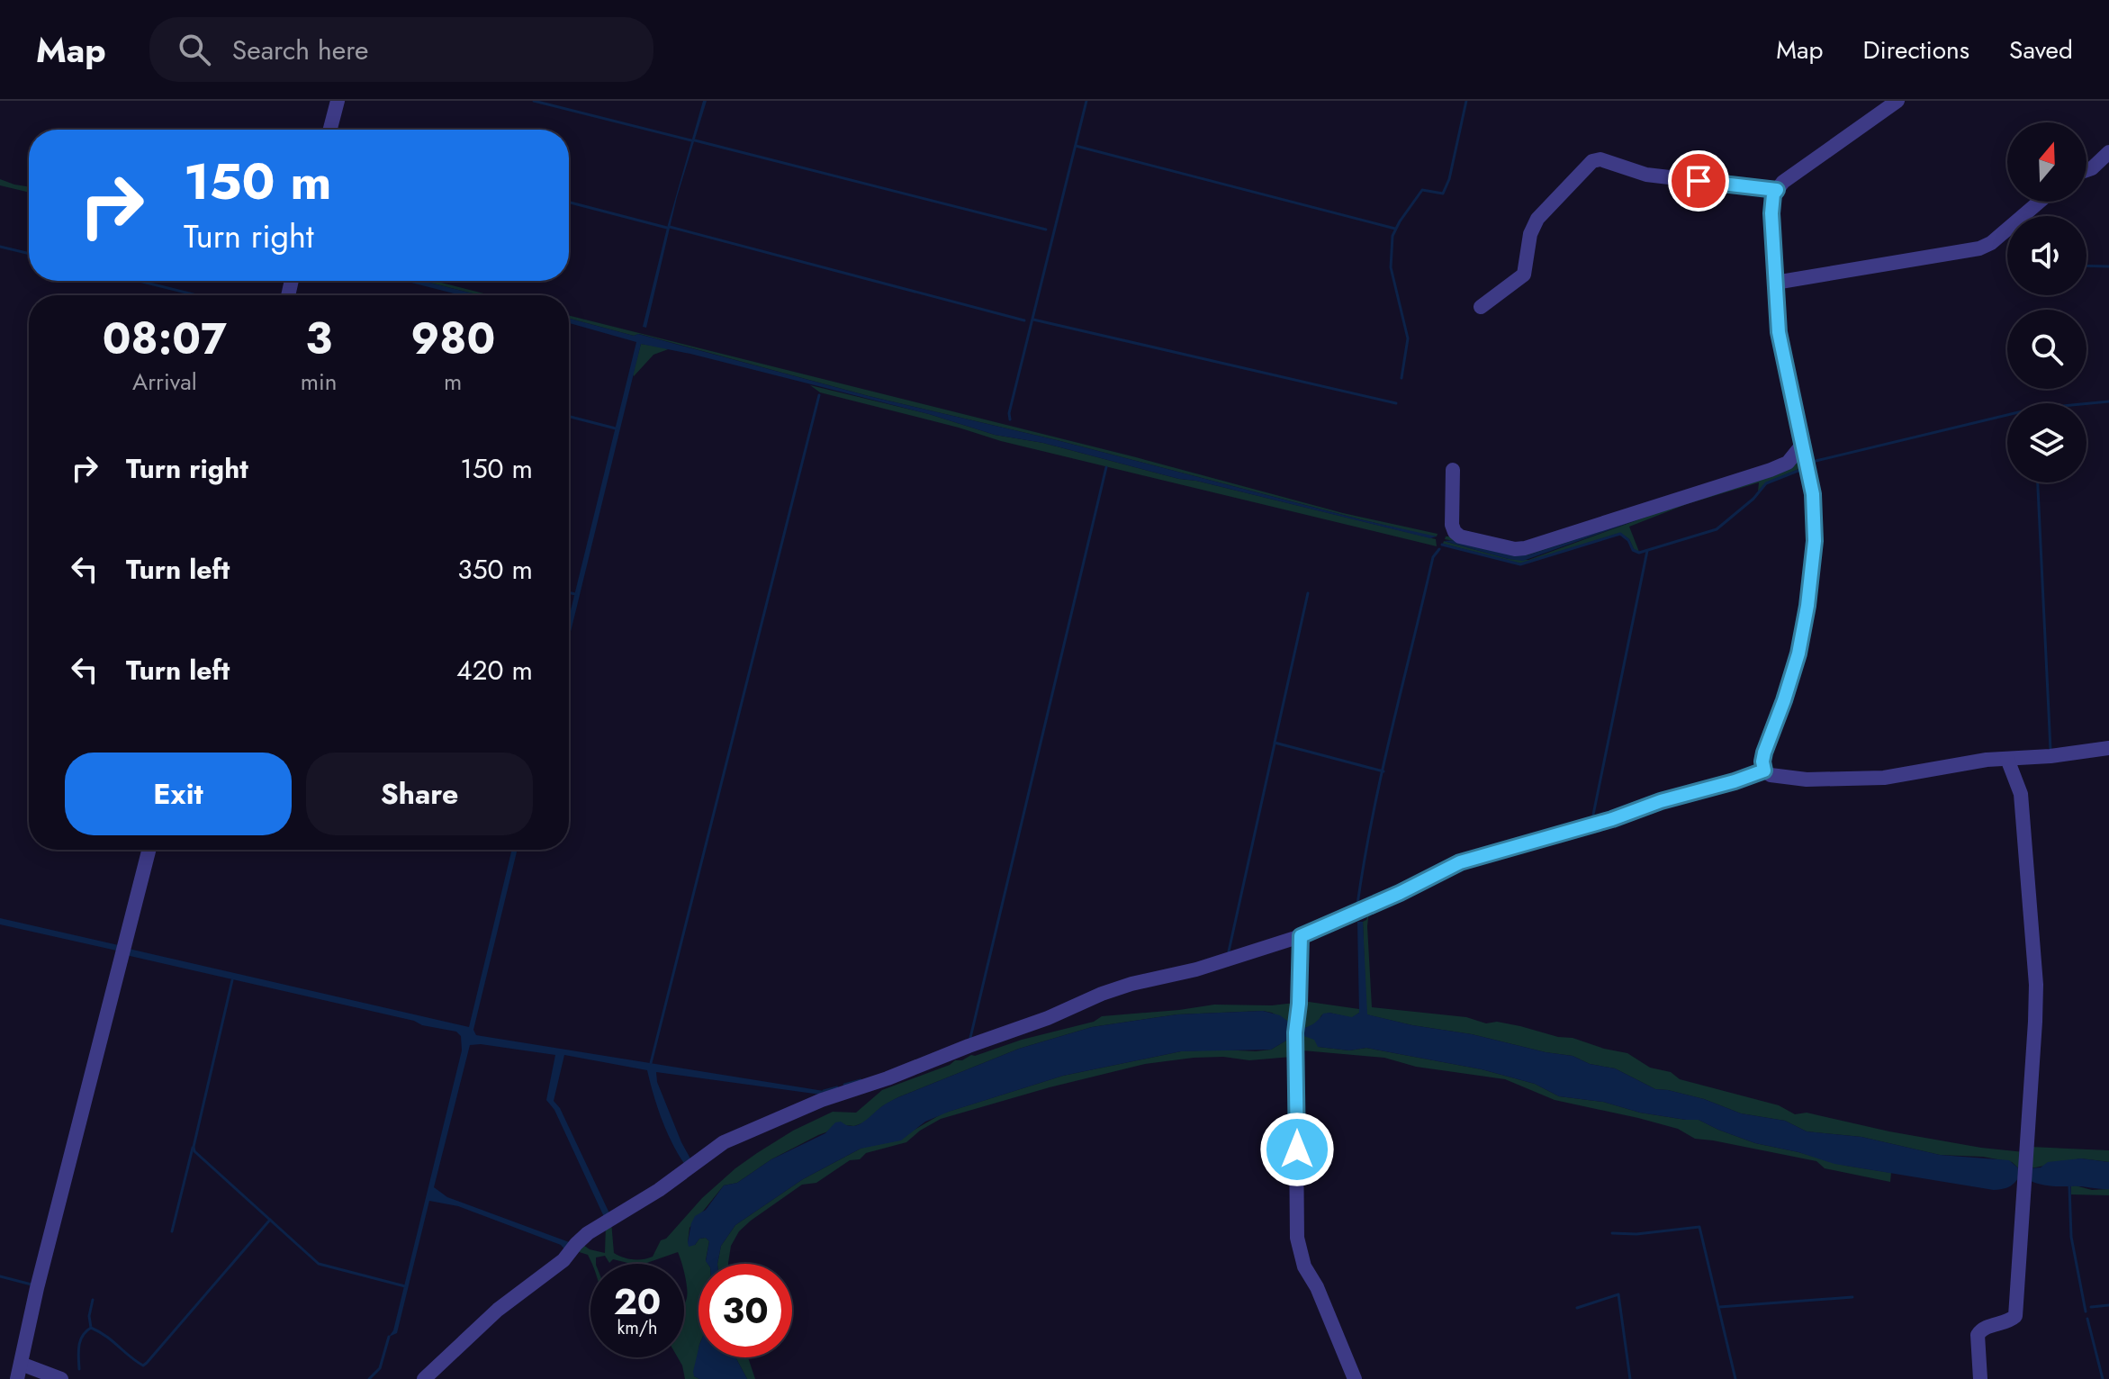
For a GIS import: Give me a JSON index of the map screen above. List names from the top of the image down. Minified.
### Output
{"north":"top","page":{"header":"Map","search":"Search here","nav":["Map","Directions","Saved"],"turn":["150 m","Turn right"],"eta":["08:07","Arrival","3","min","980","m"],"list":[{"name":"Turn right","value":"150 m"},{"name":"Turn left","value":"350 m"},{"name":"Turn left","value":"420 m"}],"buttons":["Exit","Share"],"speed":"20 km/h","limit":"30"}}
